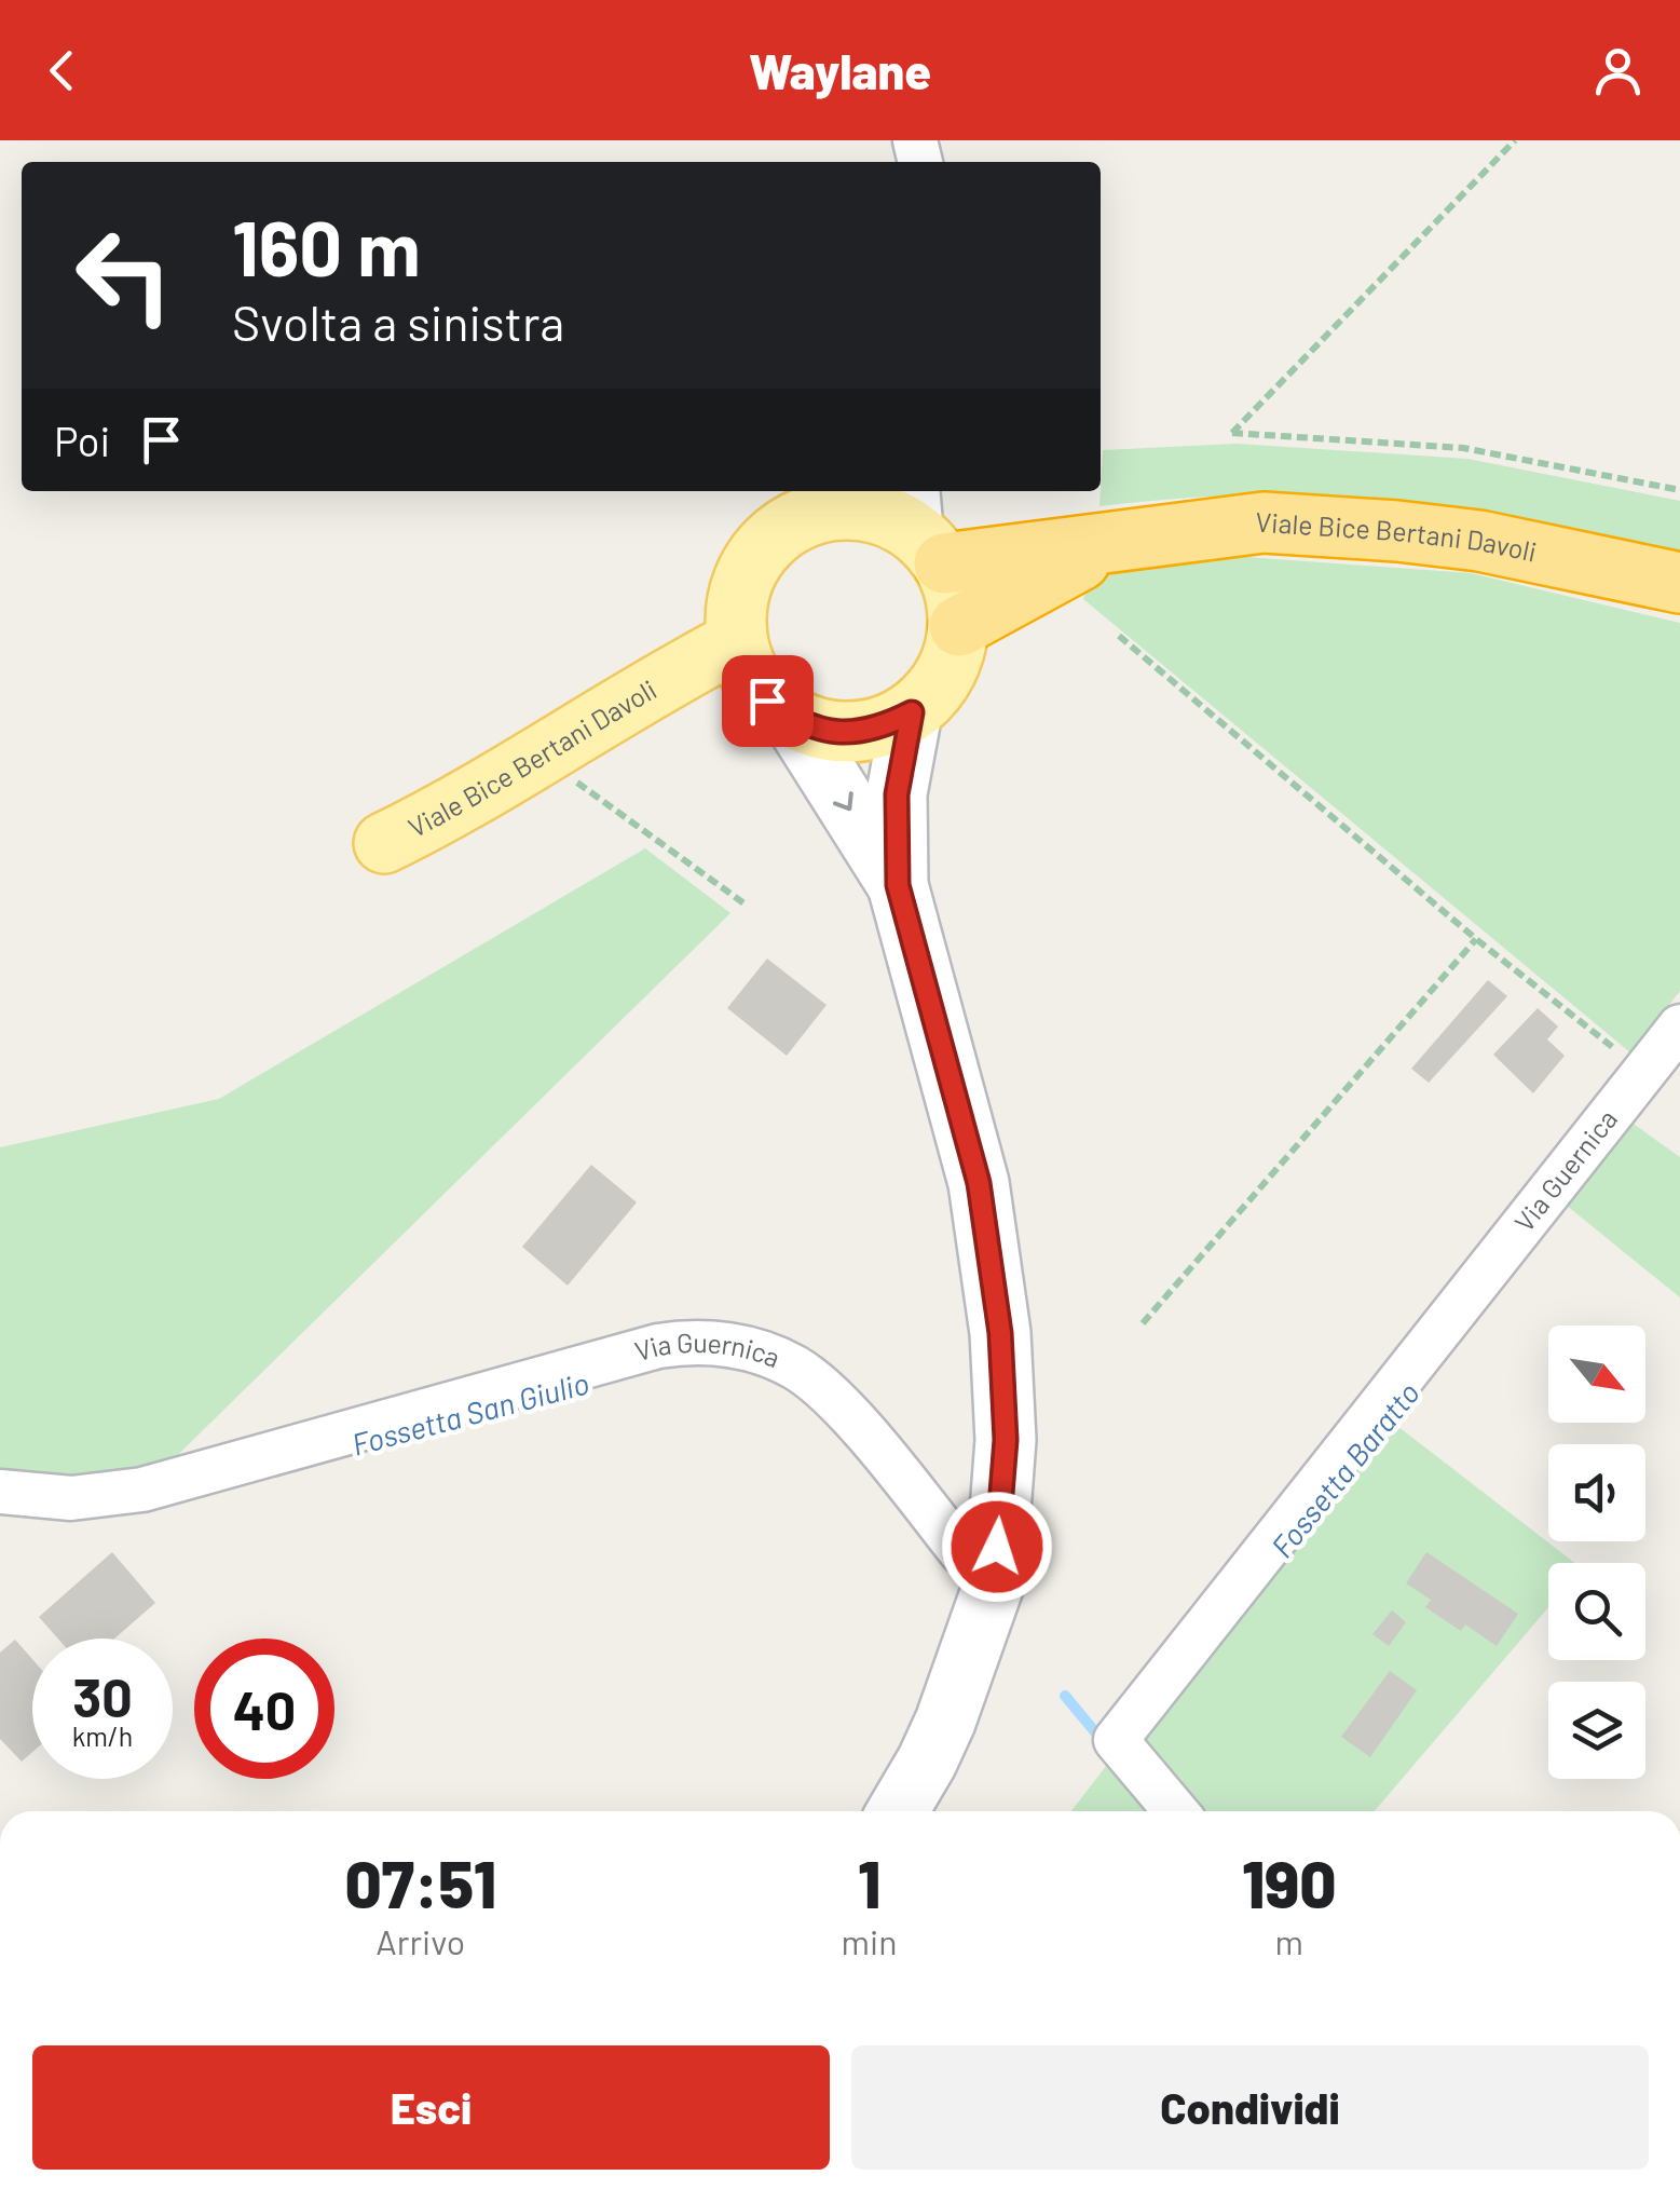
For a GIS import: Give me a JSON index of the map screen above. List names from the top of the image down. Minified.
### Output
{"streets":{"highway":["Viale Bice Bertani Davoli"],"street":["Via Guernica"]},"water":["Fossetta San Giulio","Fossetta Baratto"],"north":"bottom right","page":{"header":"Waylane","turn":["160 m","Svolta a sinistra"],"then":"Poi","speed":"30 km/h","limit":"40","eta":["07:51","Arrivo","1","min","190","m"],"buttons":["Esci","Condividi"]}}
